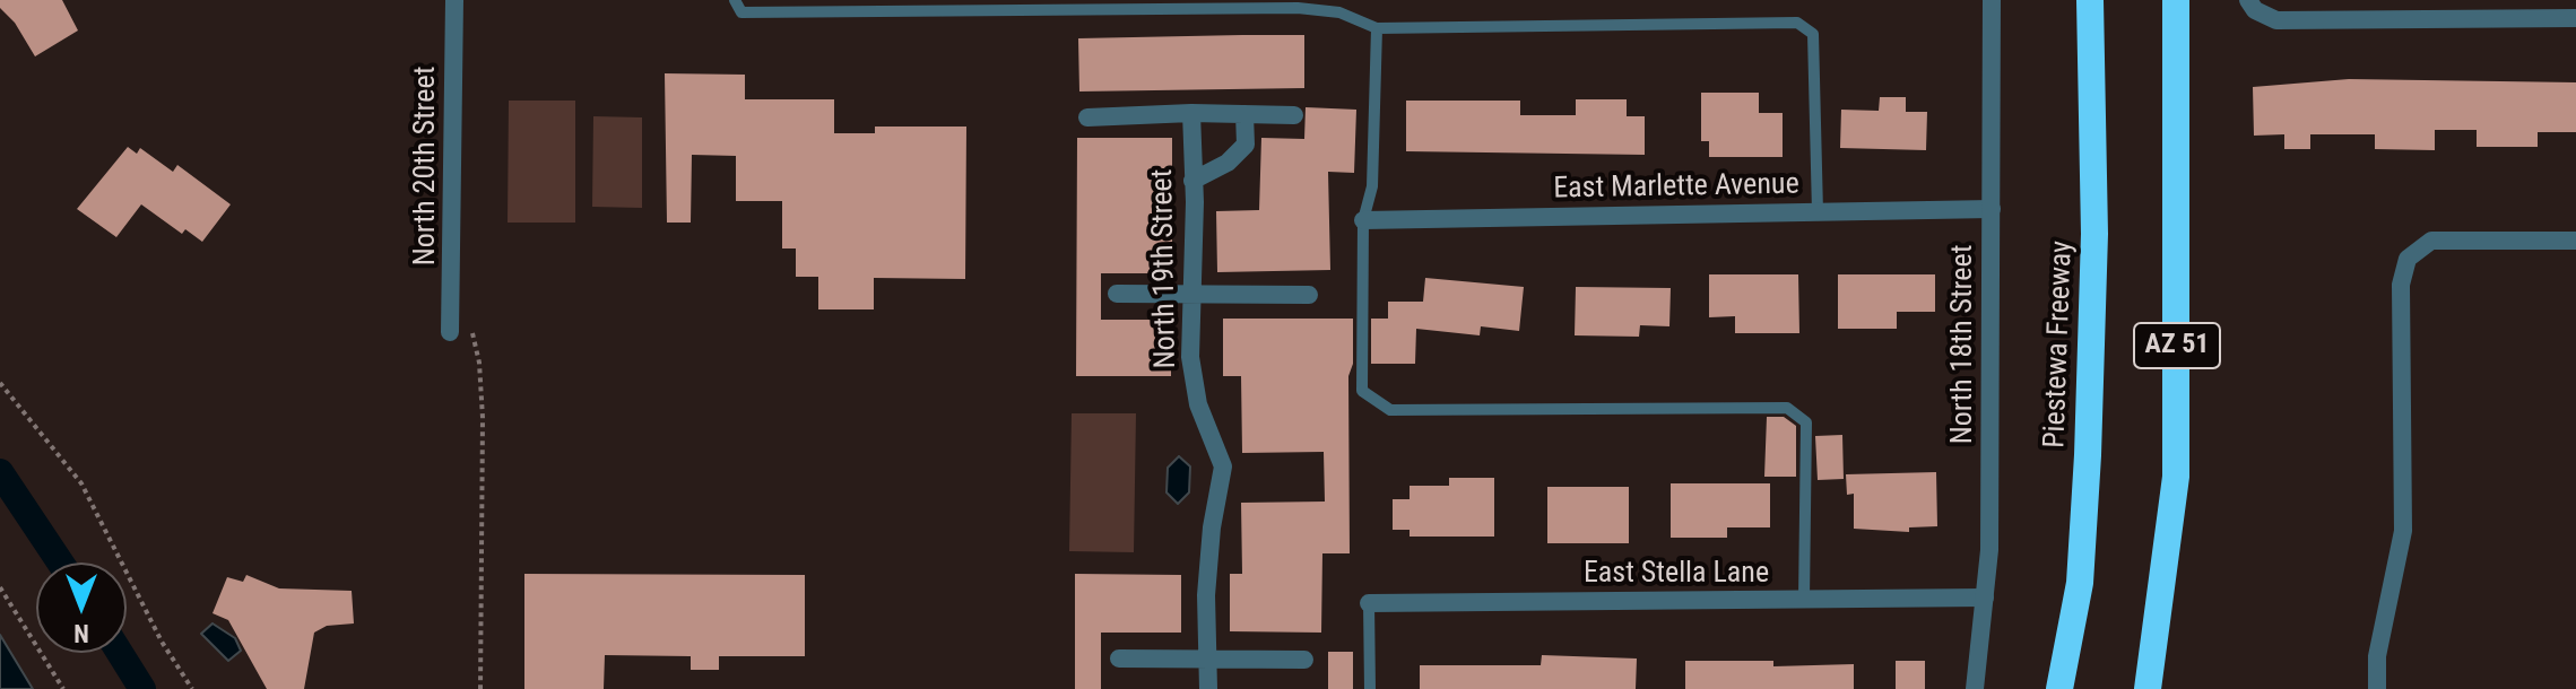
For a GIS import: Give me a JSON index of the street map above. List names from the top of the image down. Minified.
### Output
{"streets":{"highway":["Piestewa Freeway","AZ 51"],"street":["North 20th Street","East Marlette Avenue","North 19th Street","North 18th Street","East Stella Lane"]},"crossings":[["East Marlette Avenue","North 18th Street"],["North 18th Street","East Stella Lane"]],"north":"bottom"}
